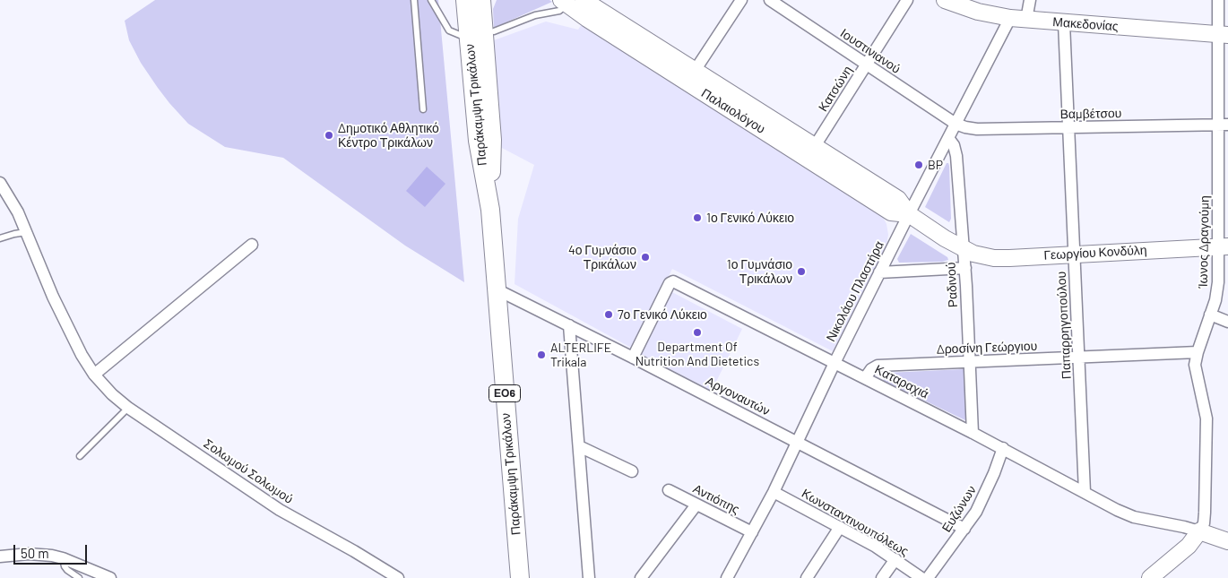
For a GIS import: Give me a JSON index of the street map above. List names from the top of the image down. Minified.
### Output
{"streets":{"main road":["Μακεδονίας","Παράκαμψη Τρικάλων","Παλαιολόγου","Γεωργίου Κονδύλη","ΕΟ6"],"street":["Ιουστινιανού","Κατσώνη","Βαμβέτσου","Ίωνος Δραγούμη","Ραδινού","Νικολάου Πλαστήρα","Παπαρρηγοπούλου","Δροσίνη Γεώργιου","Καταραχιά","Αργοναυτών","Σολωμού Σολωμού","Αντιόπης","Ευζώνων","Κωνσταντινουπόλεως"]},"crossings":[["Μακεδονίας","Ίωνος Δραγούμη"],["Μακεδονίας","Νικολάου Πλαστήρα"],["Μακεδονίας","Παπαρρηγοπούλου"],["Ιουστινιανού","Κατσώνη"],["Ιουστινιανού","Βαμβέτσου"],["Ιουστινιανού","Νικολάου Πλαστήρα"],["Κατσώνη","Παλαιολόγου"],["Παράκαμψη Τρικάλων","Αργοναυτών"],["Παλαιολόγου","Γεωργίου Κονδύλη"],["Παλαιολόγου","Ραδινού"],["Παλαιολόγου","Νικολάου Πλαστήρα"],["Βαμβέτσου","Ίωνος Δραγούμη"],["Βαμβέτσου","Νικολάου Πλαστήρα"],["Βαμβέτσου","Παπαρρηγοπούλου"],["Ίωνος Δραγούμη","Γεωργίου Κονδύλη"],["Ίωνος Δραγούμη","Δροσίνη Γεώργιου"],["Ίωνος Δραγούμη","Καταραχιά"],["Γεωργίου Κονδύλη","Ραδινού"],["Γεωργίου Κονδύλη","Παπαρρηγοπούλου"],["Ραδινού","Νικολάου Πλαστήρα"],["Ραδινού","Δροσίνη Γεώργιου"],["Ραδινού","Καταραχιά"],["Νικολάου Πλαστήρα","Καταραχιά"],["Νικολάου Πλαστήρα","Αργοναυτών"],["Νικολάου Πλαστήρα","Αντιόπης"],["Νικολάου Πλαστήρα","Κωνσταντινουπόλεως"],["Παπαρρηγοπούλου","Δροσίνη Γεώργιου"],["Παπαρρηγοπούλου","Καταραχιά"],["Δροσίνη Γεώργιου","Καταραχιά"],["Καταραχιά","Αργοναυτών"],["Καταραχιά","Ευζώνων"],["Αργοναυτών","Ευζώνων"]],"places":["Δημοτικό Αθλητικό Κέντρο Τρικάλων","BP","1ο Γενικό Λύκειο","4ο Γυμνάσιο Τρικάλων","1ο Γυμνάσιο Τρικάλων","7ο Γενικό Λύκειο","Department Of Nutrition And Dietetics","ALTERLIFE Trikala"],"scale_bar":"50 m"}
